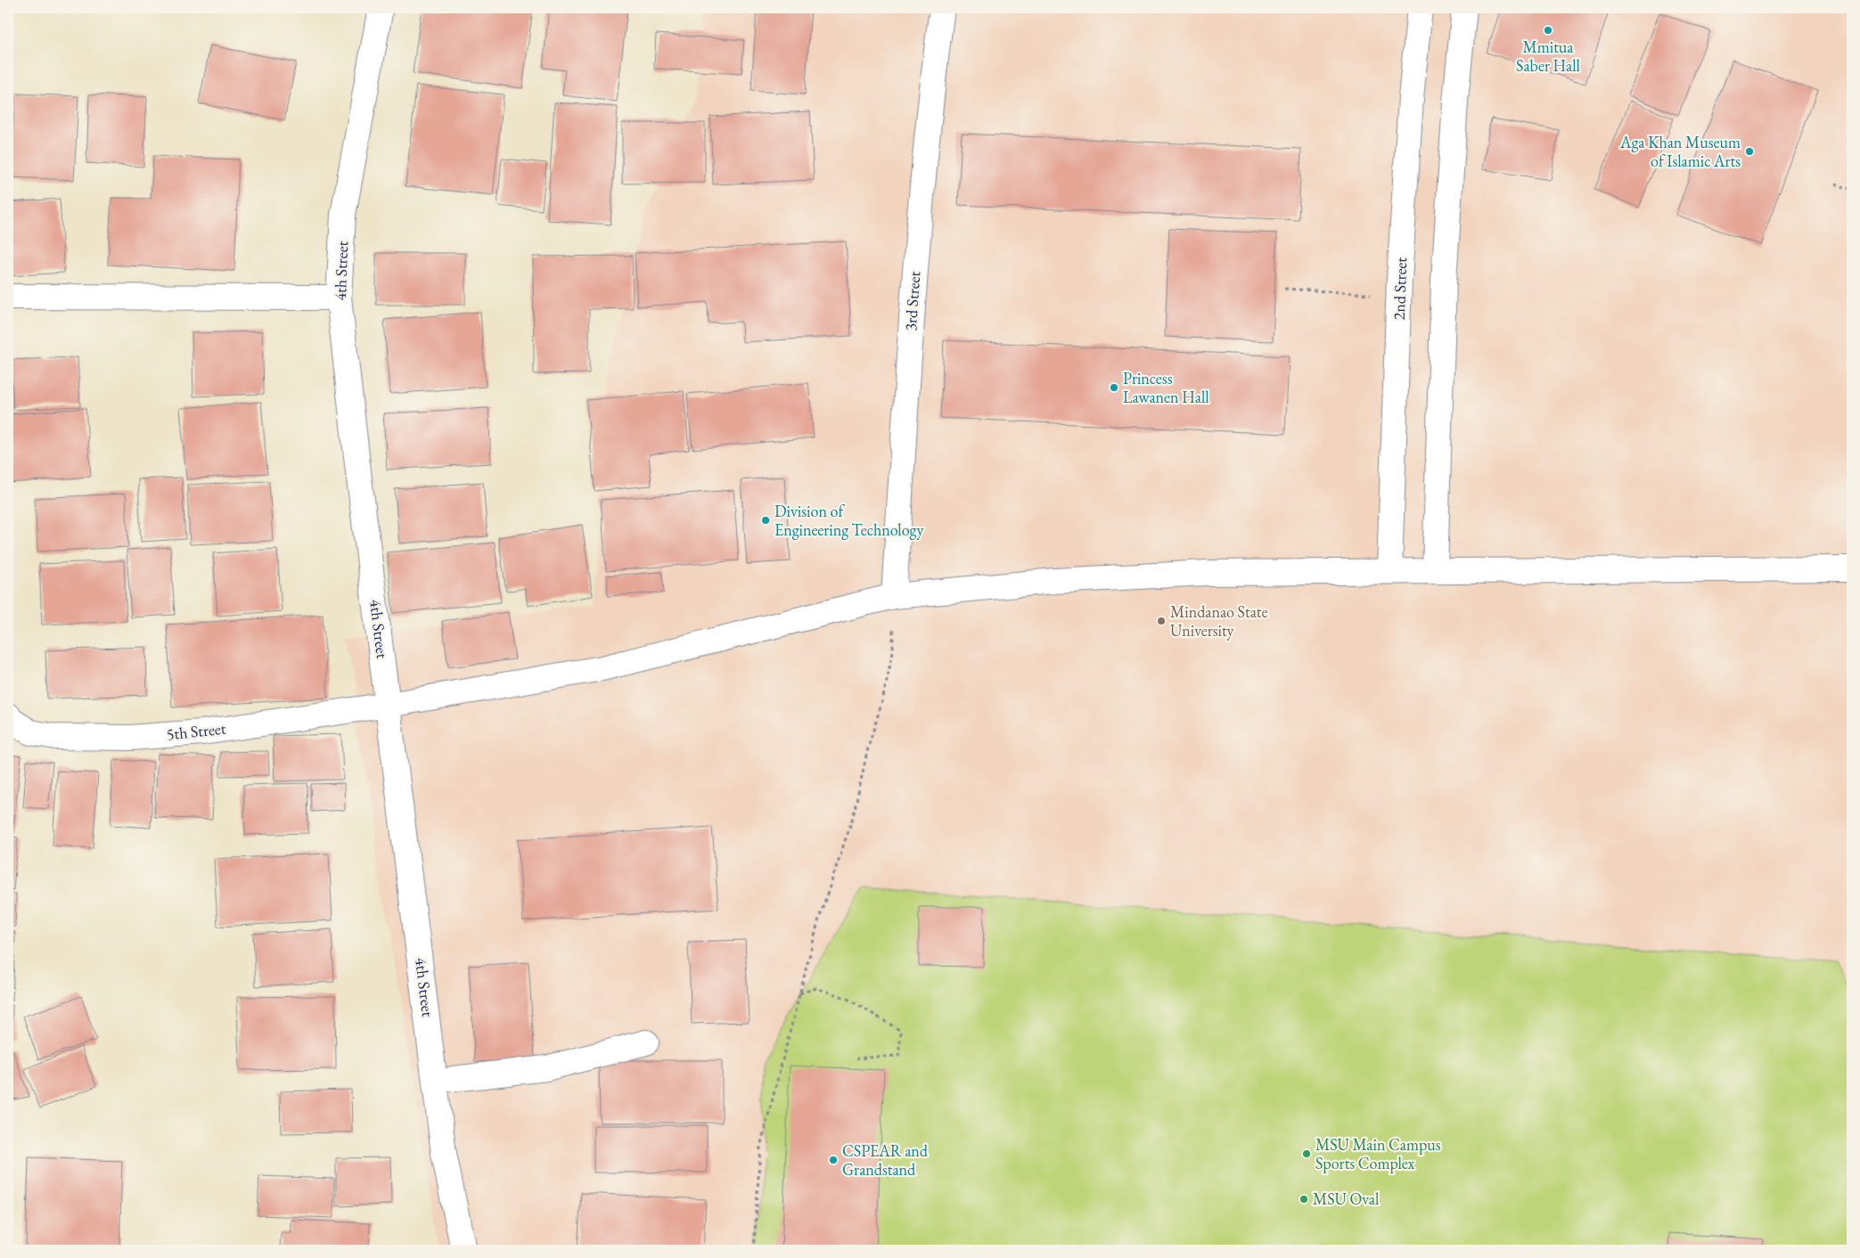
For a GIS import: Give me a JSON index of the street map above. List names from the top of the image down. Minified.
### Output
{"streets":{"street":["4th Street","2nd Street","3rd Street","5th Street"]},"crossings":[["4th Street","5th Street"],["2nd Street","5th Street"],["3rd Street","5th Street"]],"places":["Mmitua Saber Hall","Aga Khan Museum of Islamic Arts","Princess Lawanen Hall","Division of Engineering Technology","Mindanao State University","MSU Main Campus Sports Complex","CSPEAR and Grandstand","MSU Oval"]}
